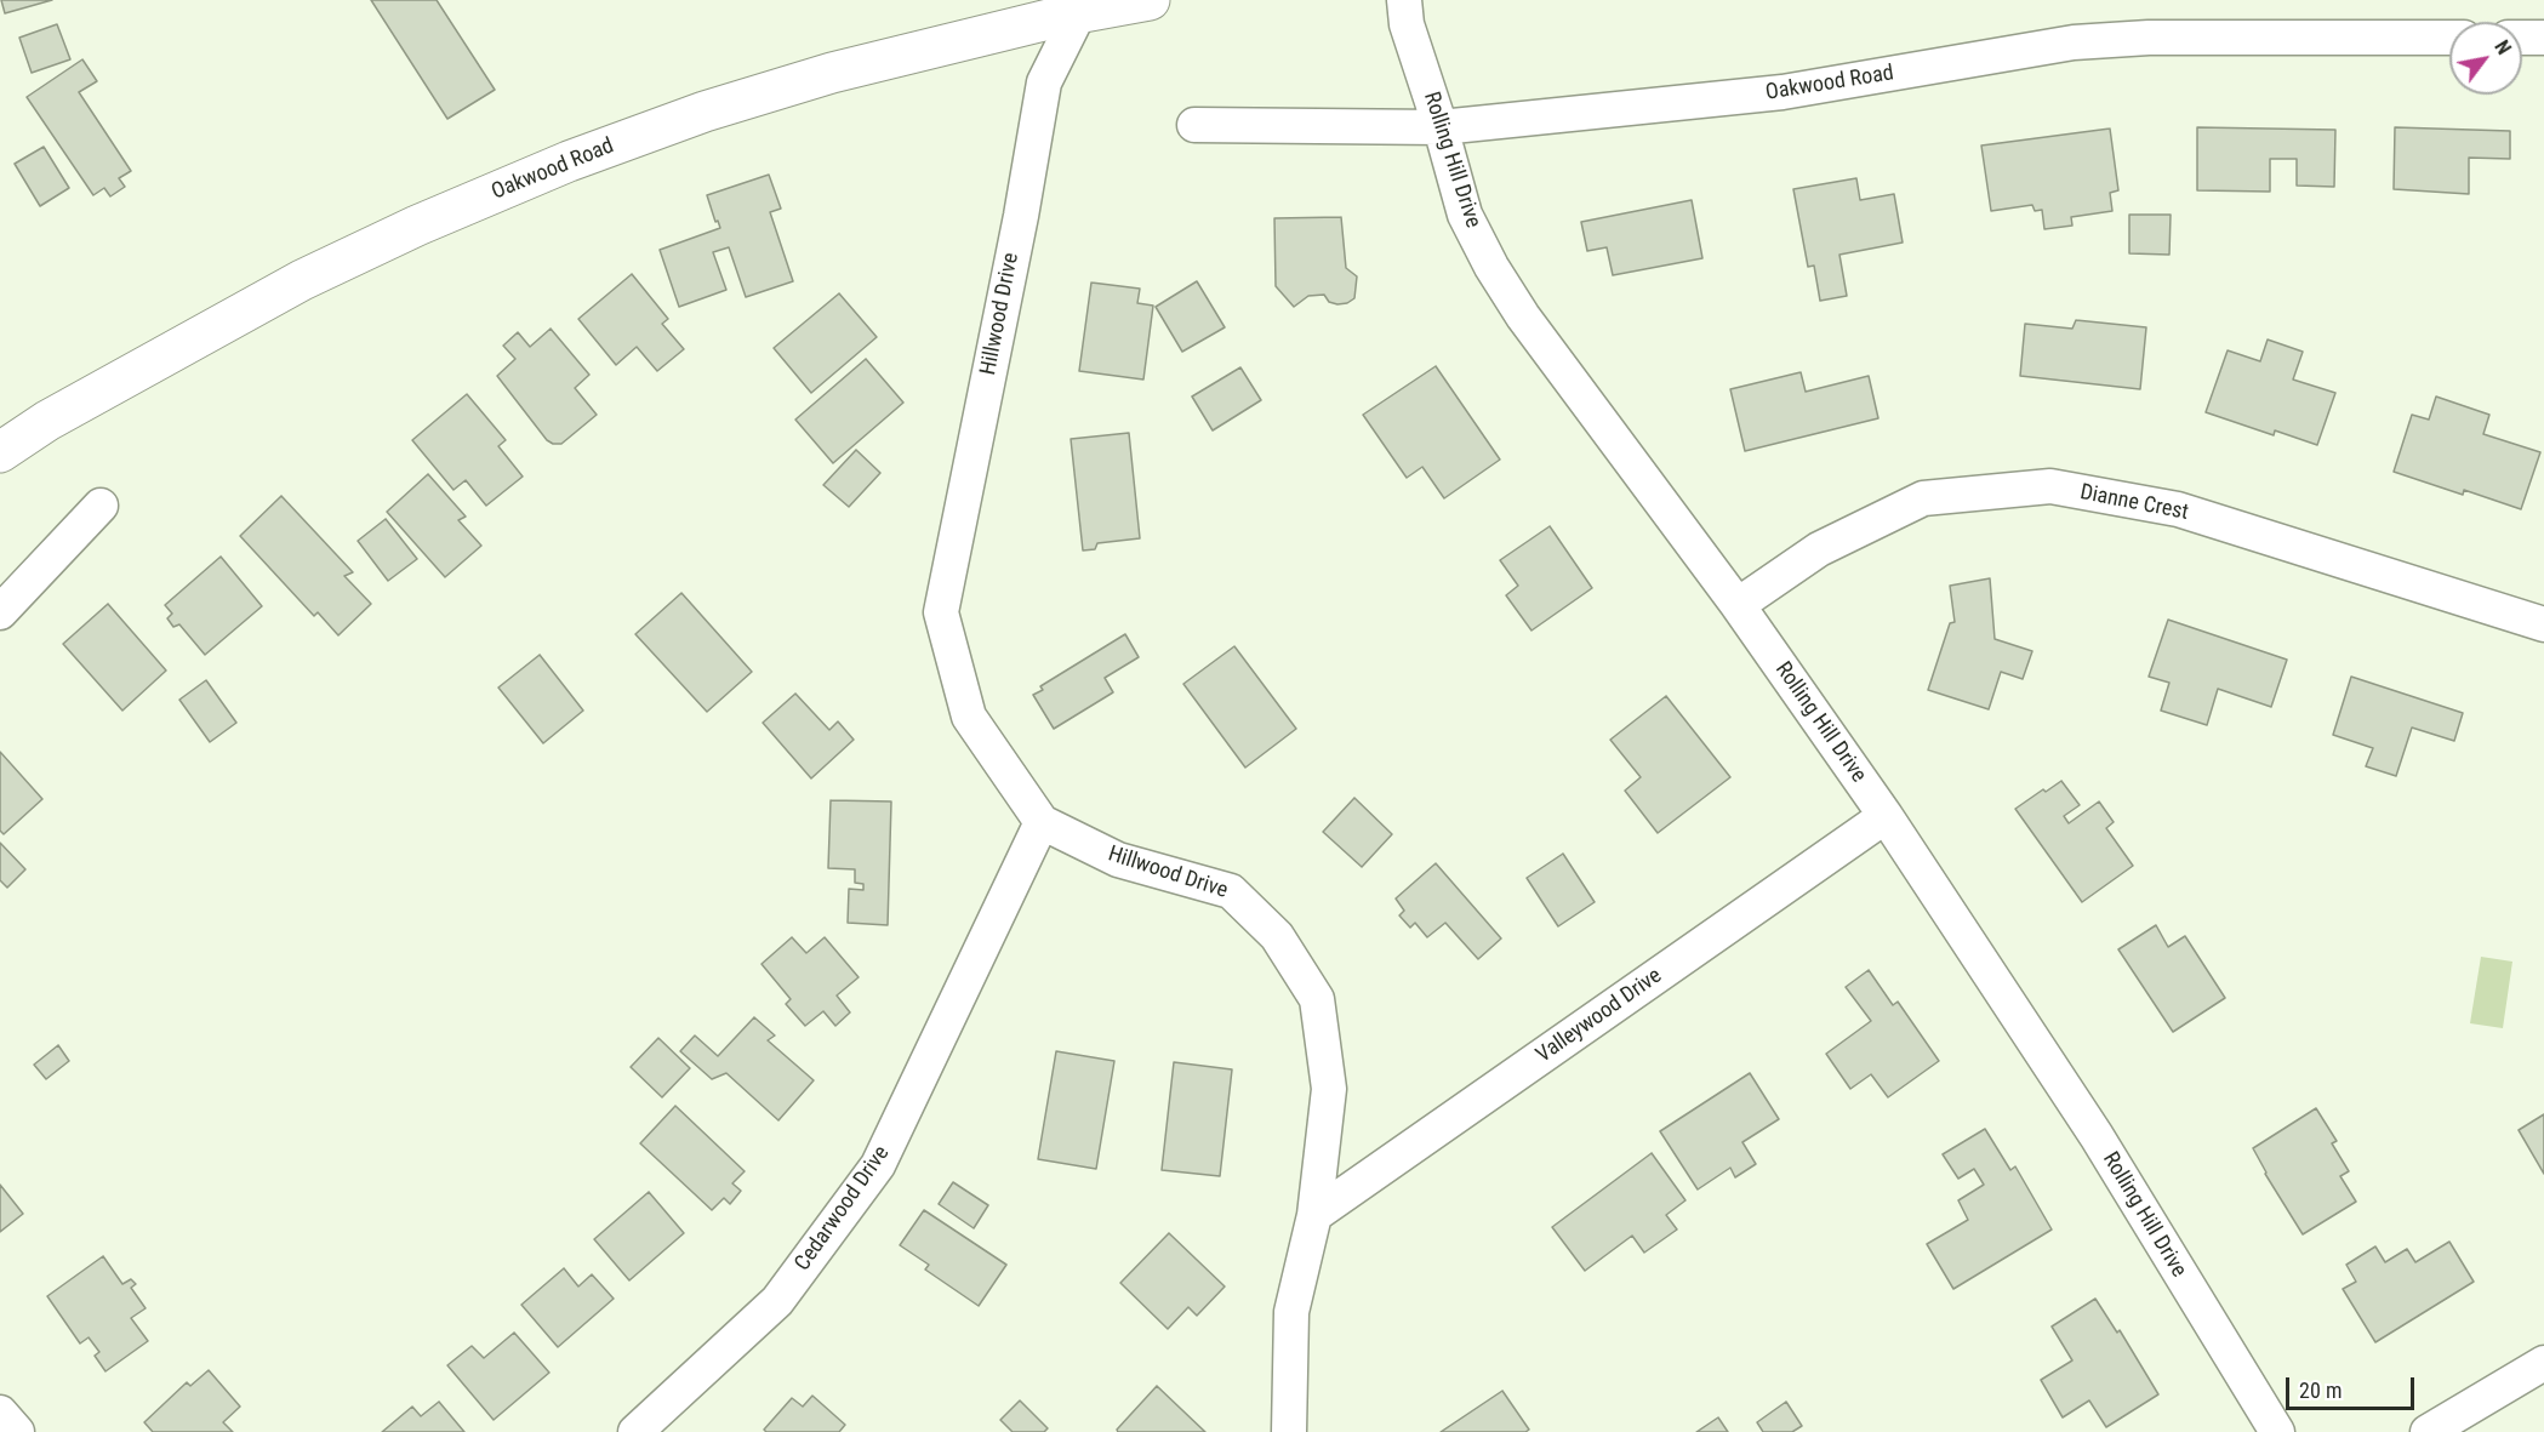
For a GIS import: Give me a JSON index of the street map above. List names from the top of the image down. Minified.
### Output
{"streets":{"main road":["Oakwood Road"],"street":["Rolling Hill Drive","Hillwood Drive","Dianne Crest","Valleywood Drive","Cedarwood Drive"]},"crossings":[["Oakwood Road","Rolling Hill Drive"],["Oakwood Road","Hillwood Drive"],["Rolling Hill Drive","Dianne Crest"],["Rolling Hill Drive","Valleywood Drive"],["Hillwood Drive","Valleywood Drive"],["Hillwood Drive","Cedarwood Drive"]],"scale_bar":"20 m","north":"top right"}
